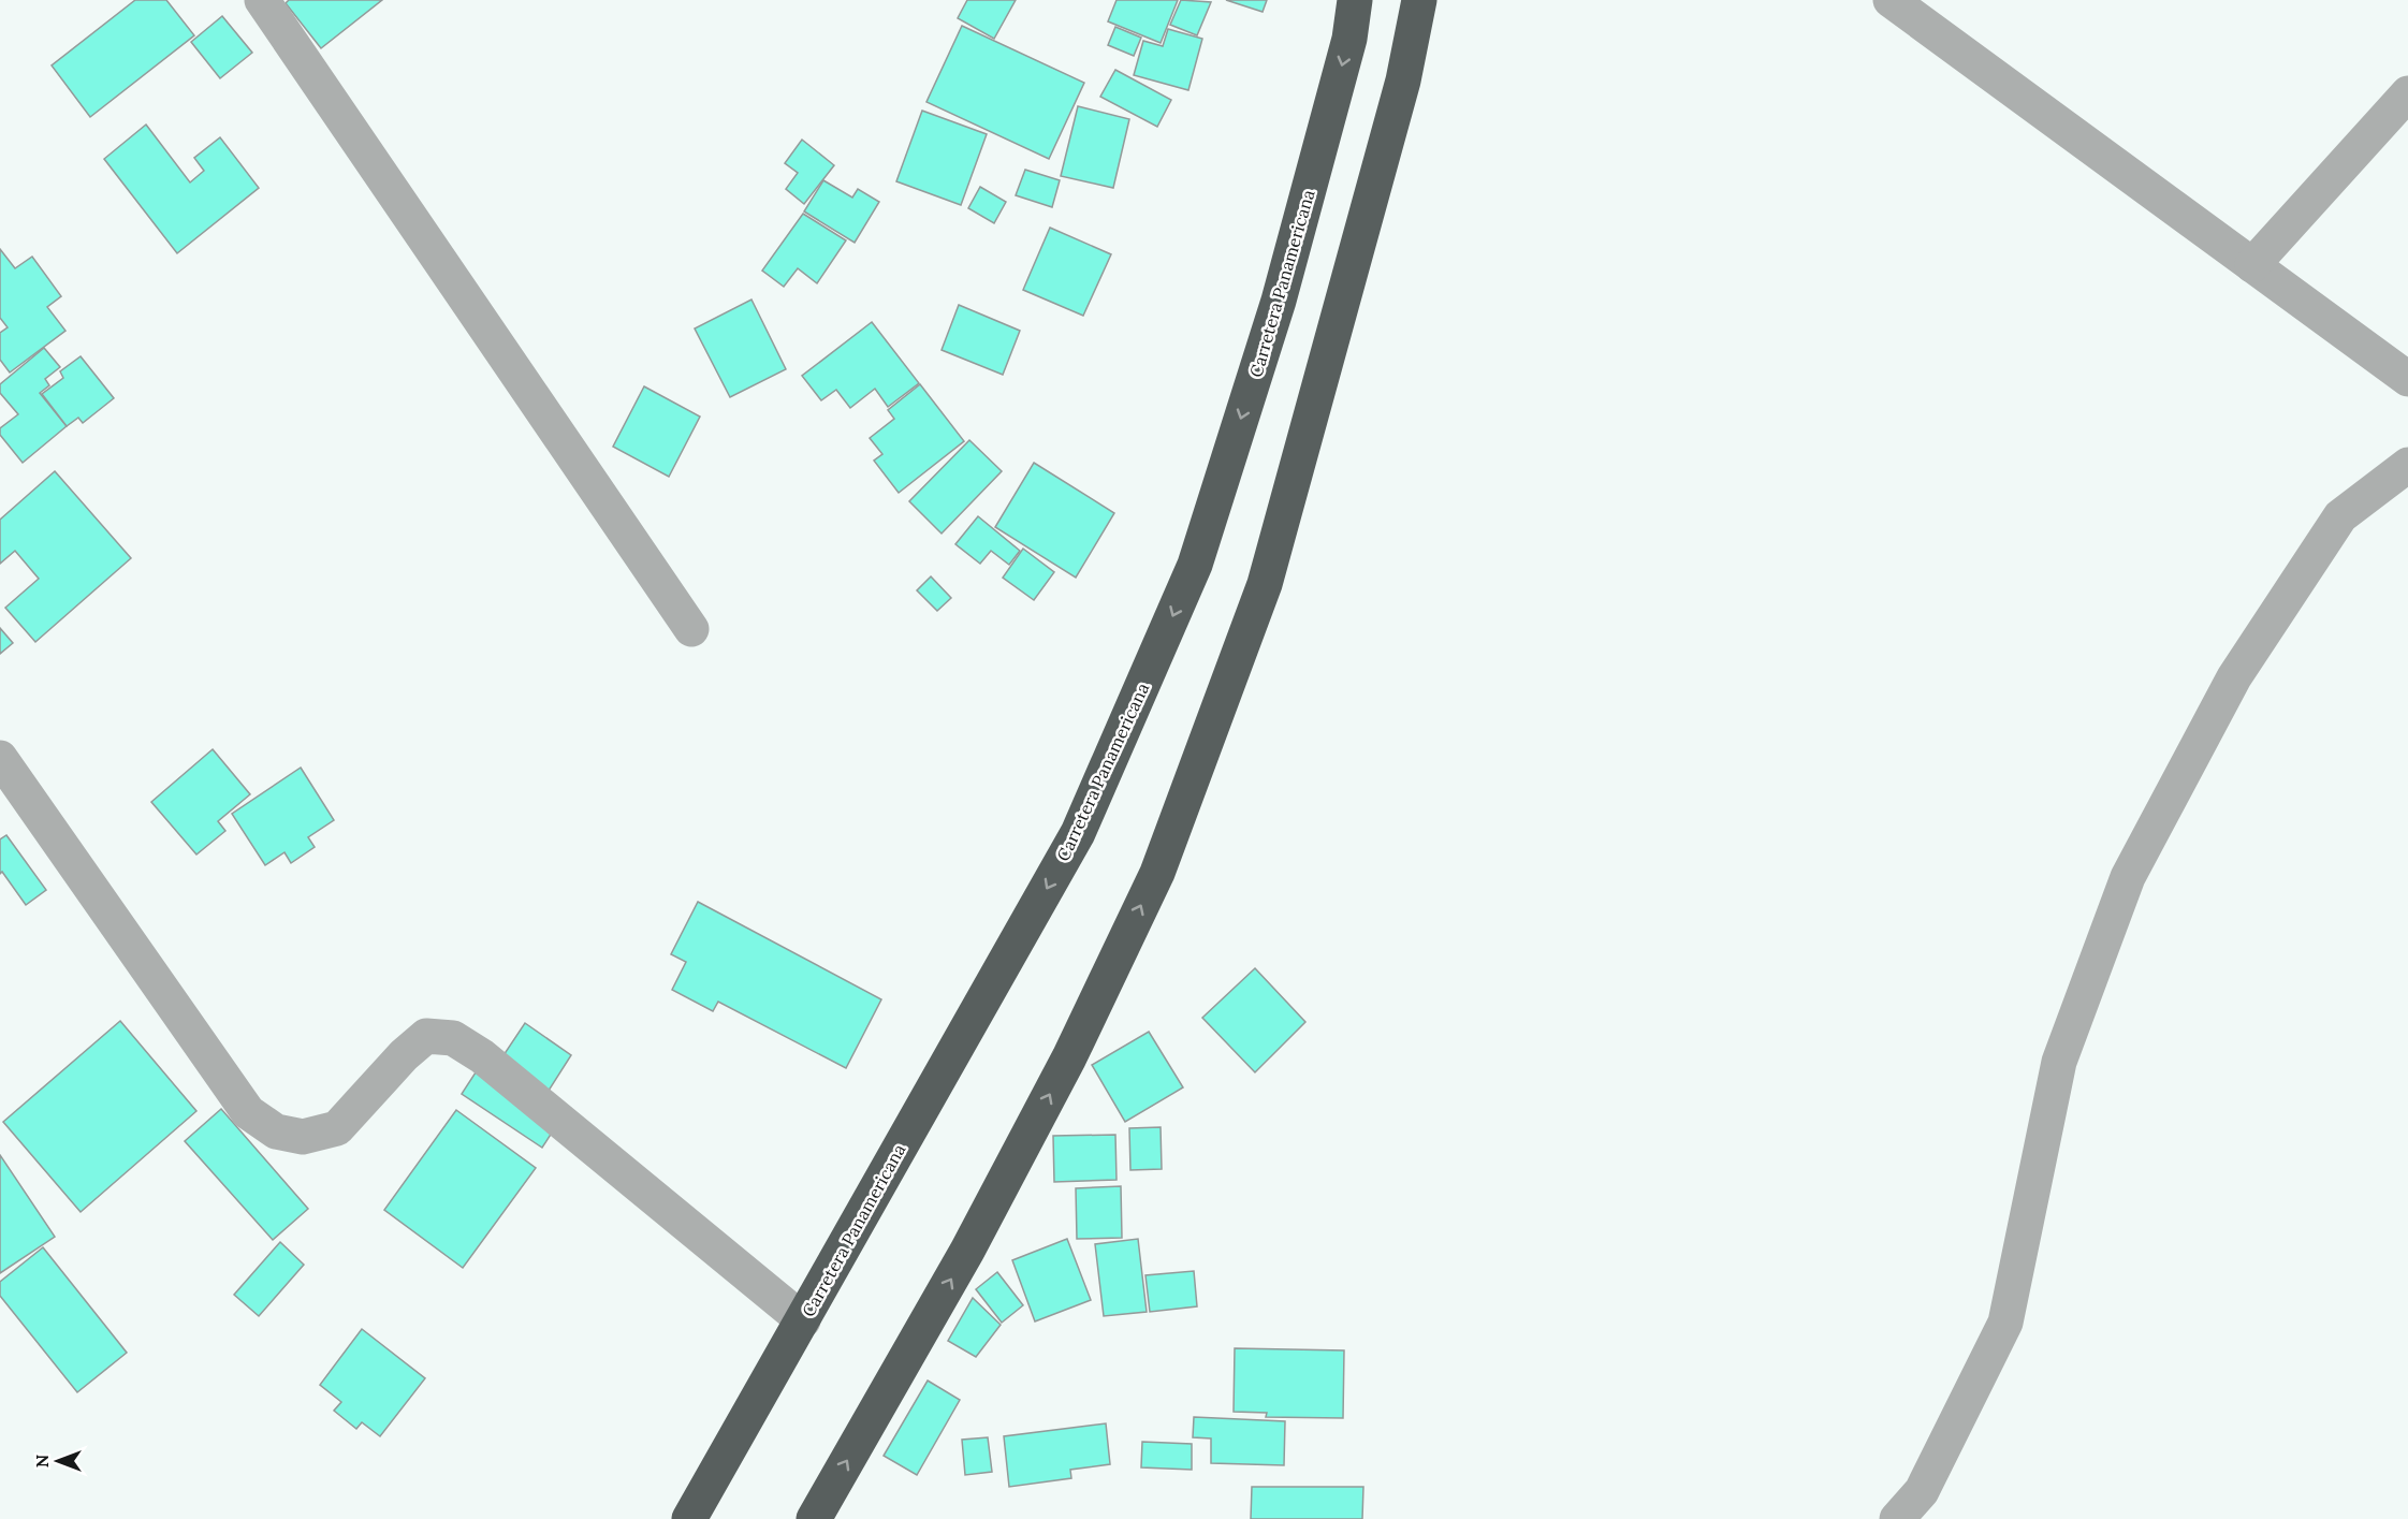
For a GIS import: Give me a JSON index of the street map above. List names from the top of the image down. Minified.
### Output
{"streets":{"highway":["Carretera Panamericana"]},"north":"left"}
